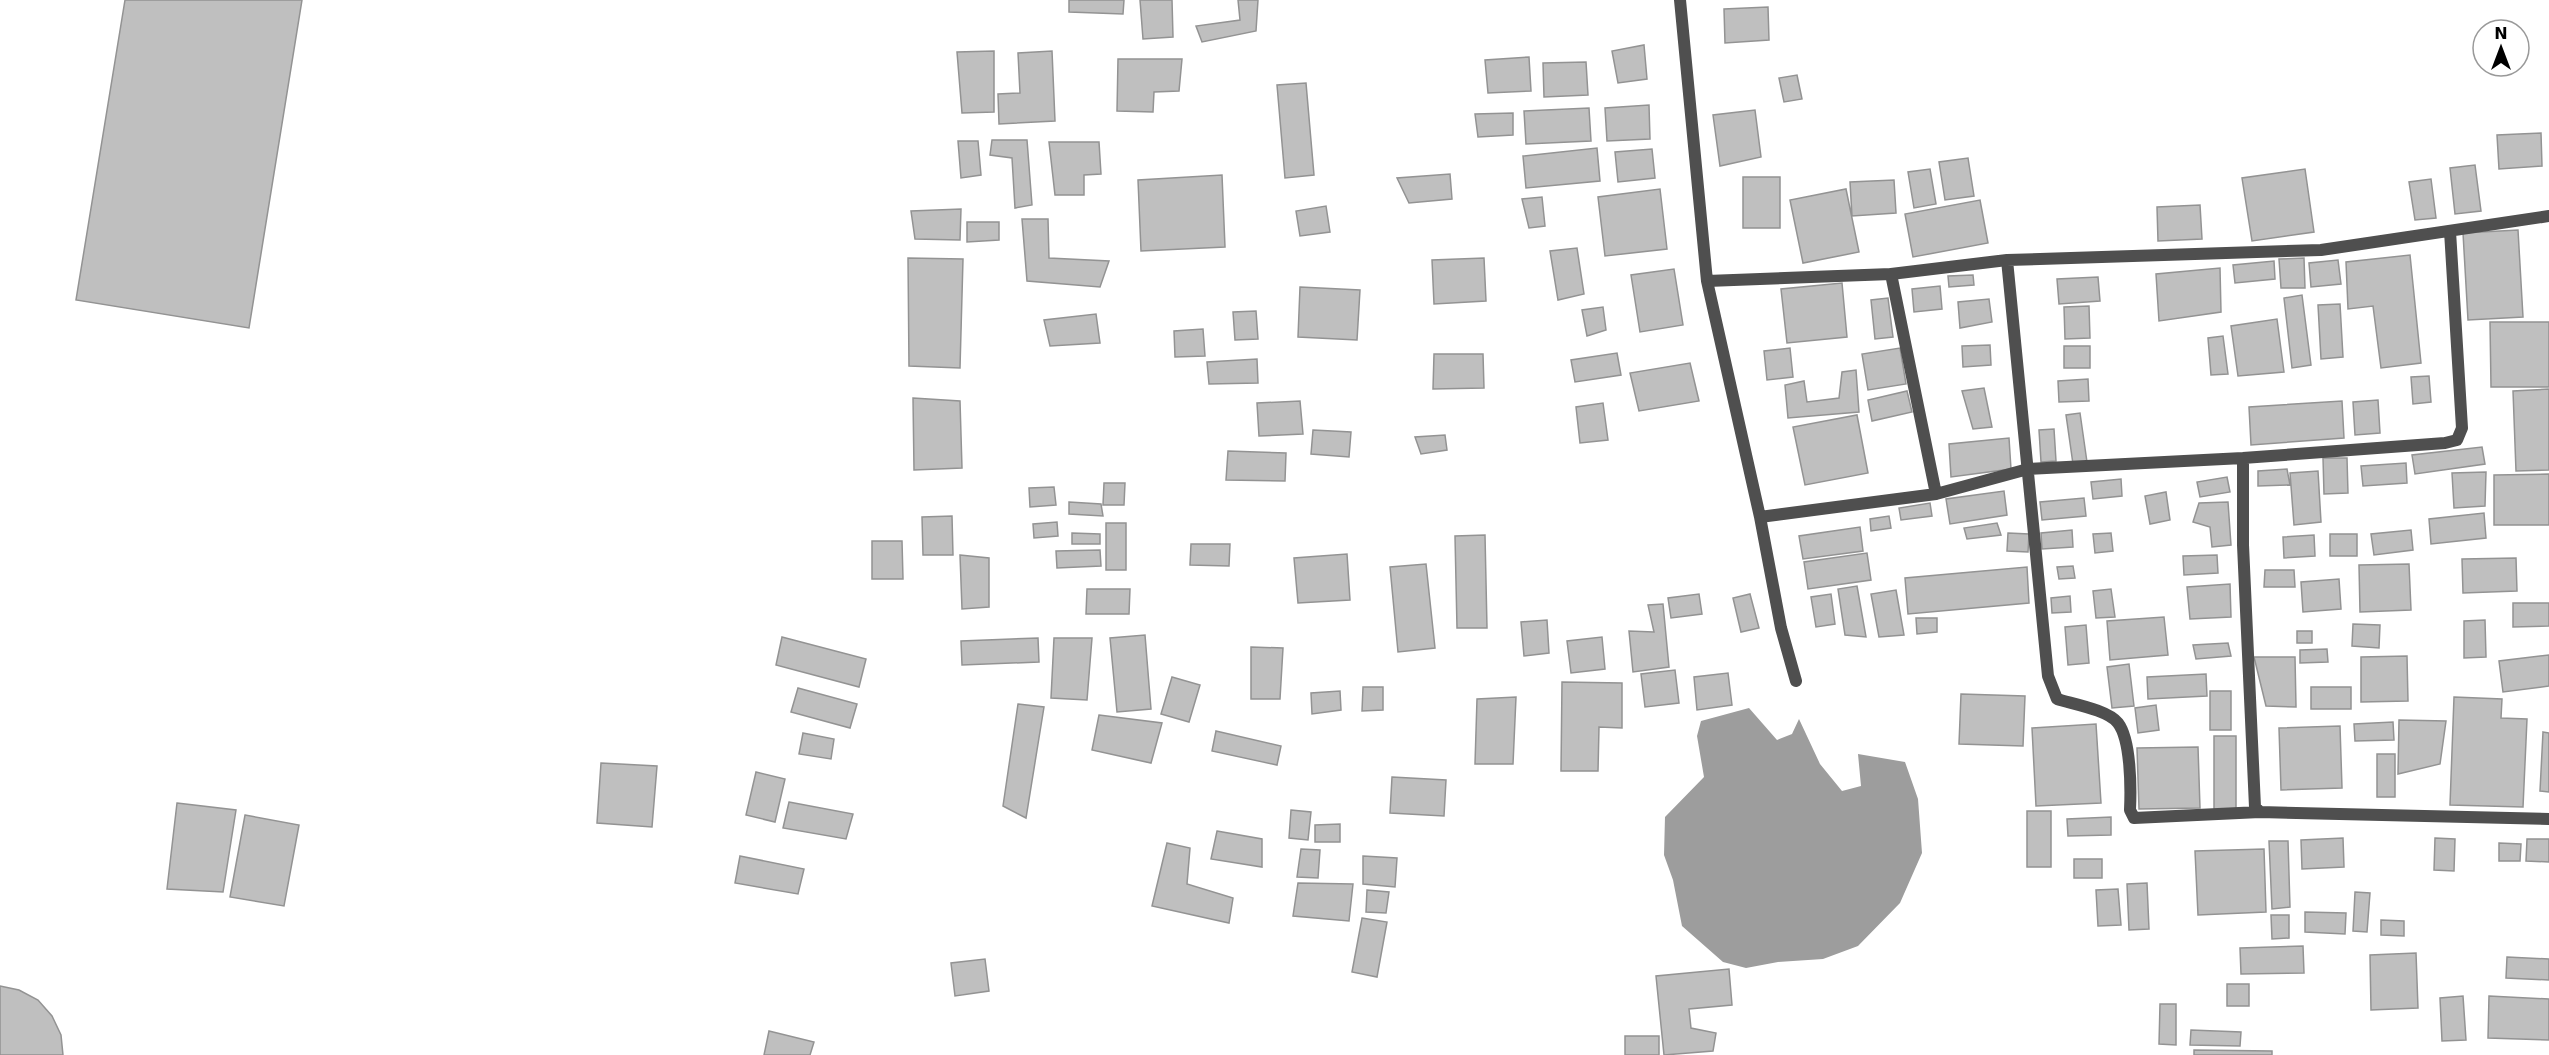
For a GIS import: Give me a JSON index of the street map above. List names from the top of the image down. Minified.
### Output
{"north":"top"}
